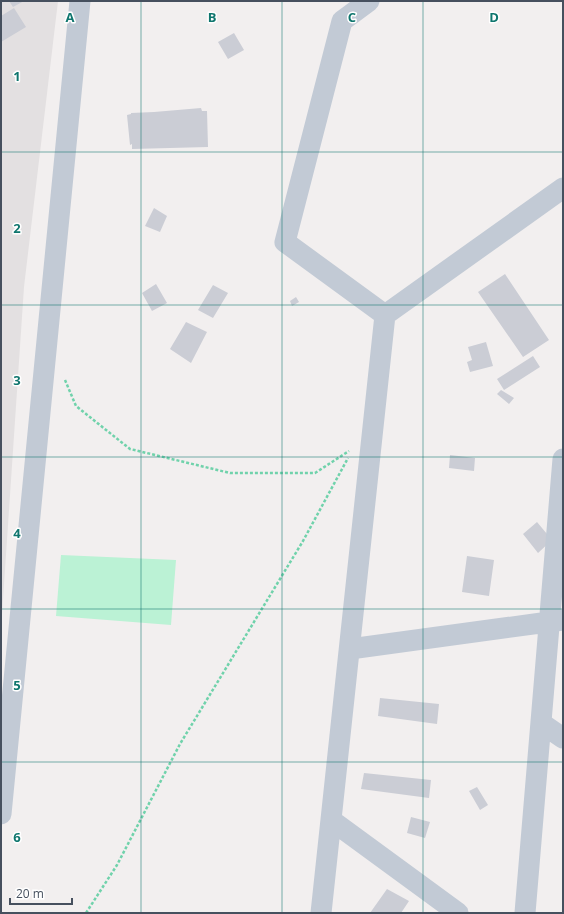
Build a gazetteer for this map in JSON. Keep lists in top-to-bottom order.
{
  "scale_bar": "20 m",
  "grid": {
    "columns": [
      "A",
      "B",
      "C",
      "D"
    ],
    "rows": [
      "1",
      "2",
      "3",
      "4",
      "5",
      "6"
    ]
  }
}
